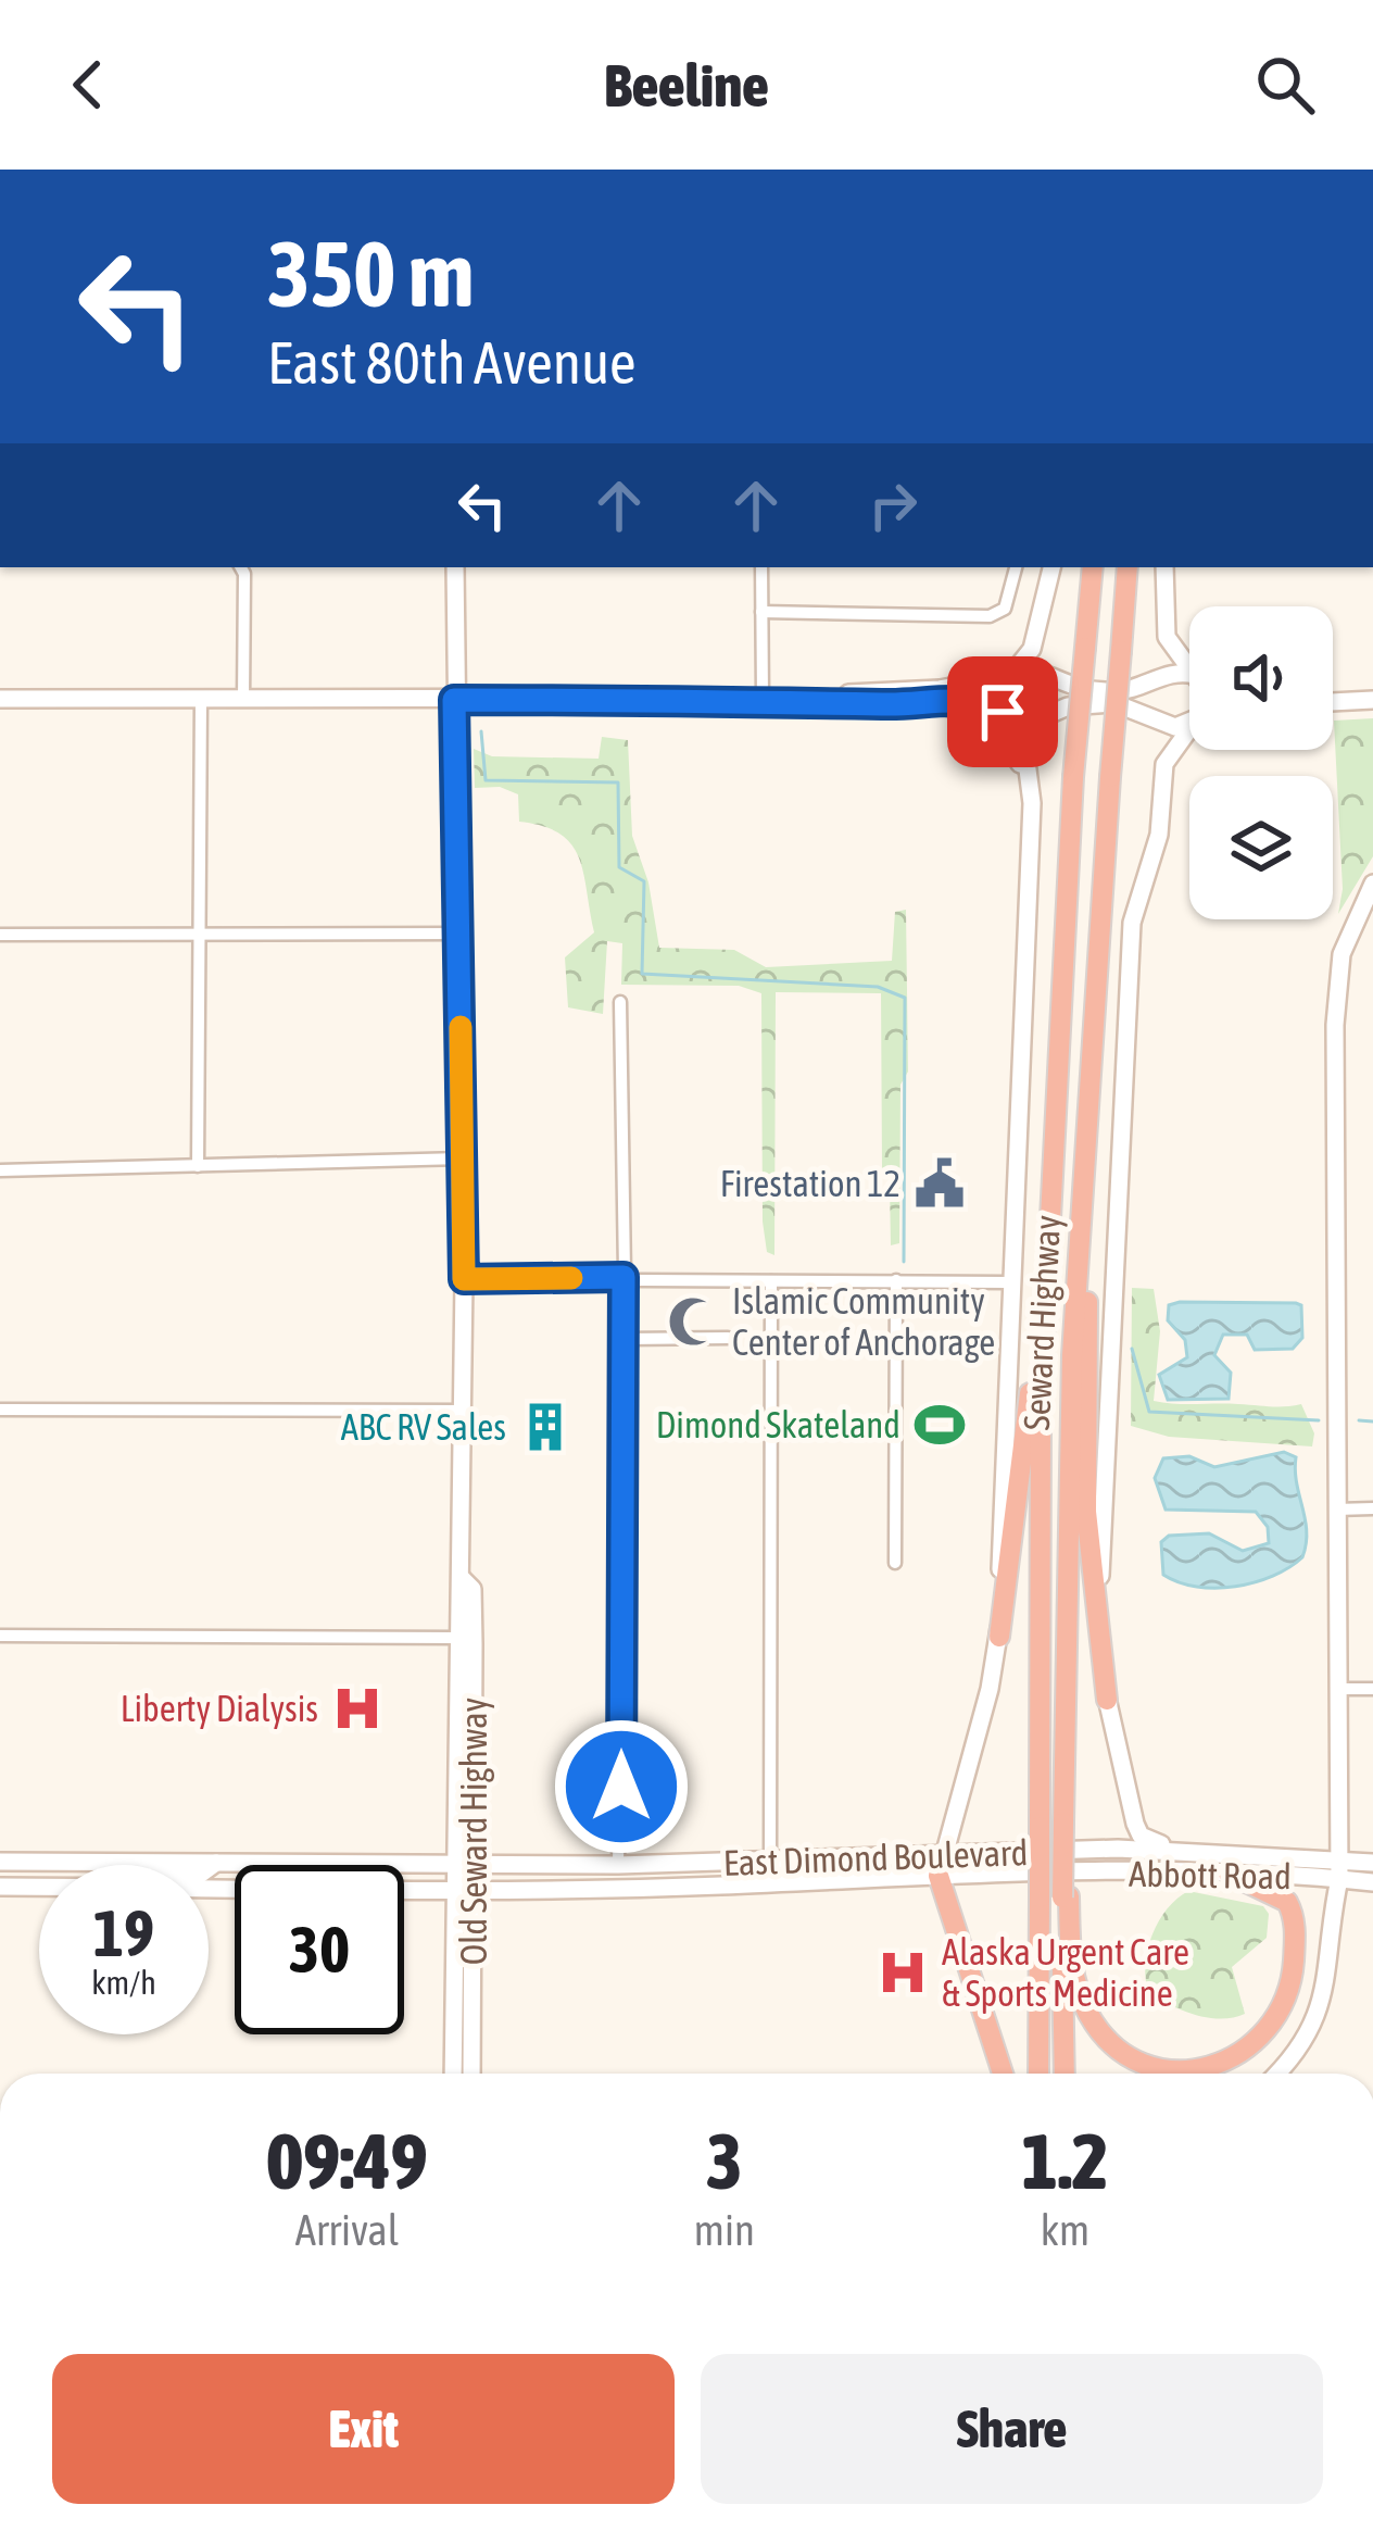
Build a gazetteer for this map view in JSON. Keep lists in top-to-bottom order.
{
  "streets": {
    "highway": ["Seward Highway"],
    "main road": ["Old Seward Highway", "East Dimond Boulevard", "Abbott Road"]
  },
  "crossings": [
    ["Old Seward Highway", "East Dimond Boulevard"],
    ["East Dimond Boulevard", "Abbott Road"]
  ],
  "places": {
    "public building": ["Firestation 12"],
    "mosque": ["Islamic Community Center of Anchorage"],
    "sports": ["Dimond Skateland"],
    "building": ["ABC RV Sales"],
    "hospital": ["Liberty Dialysis", "Alaska Urgent Care & Sports Medicine"]
  },
  "page": {
    "header": "Beeline",
    "turn": ["350 m", "East 80th Avenue"],
    "speed": "19 km/h",
    "limit": "30",
    "eta": [
      "09:49",
      "Arrival",
      "3",
      "min",
      "1.2",
      "km"
    ],
    "buttons": ["Exit", "Share"]
  }
}
